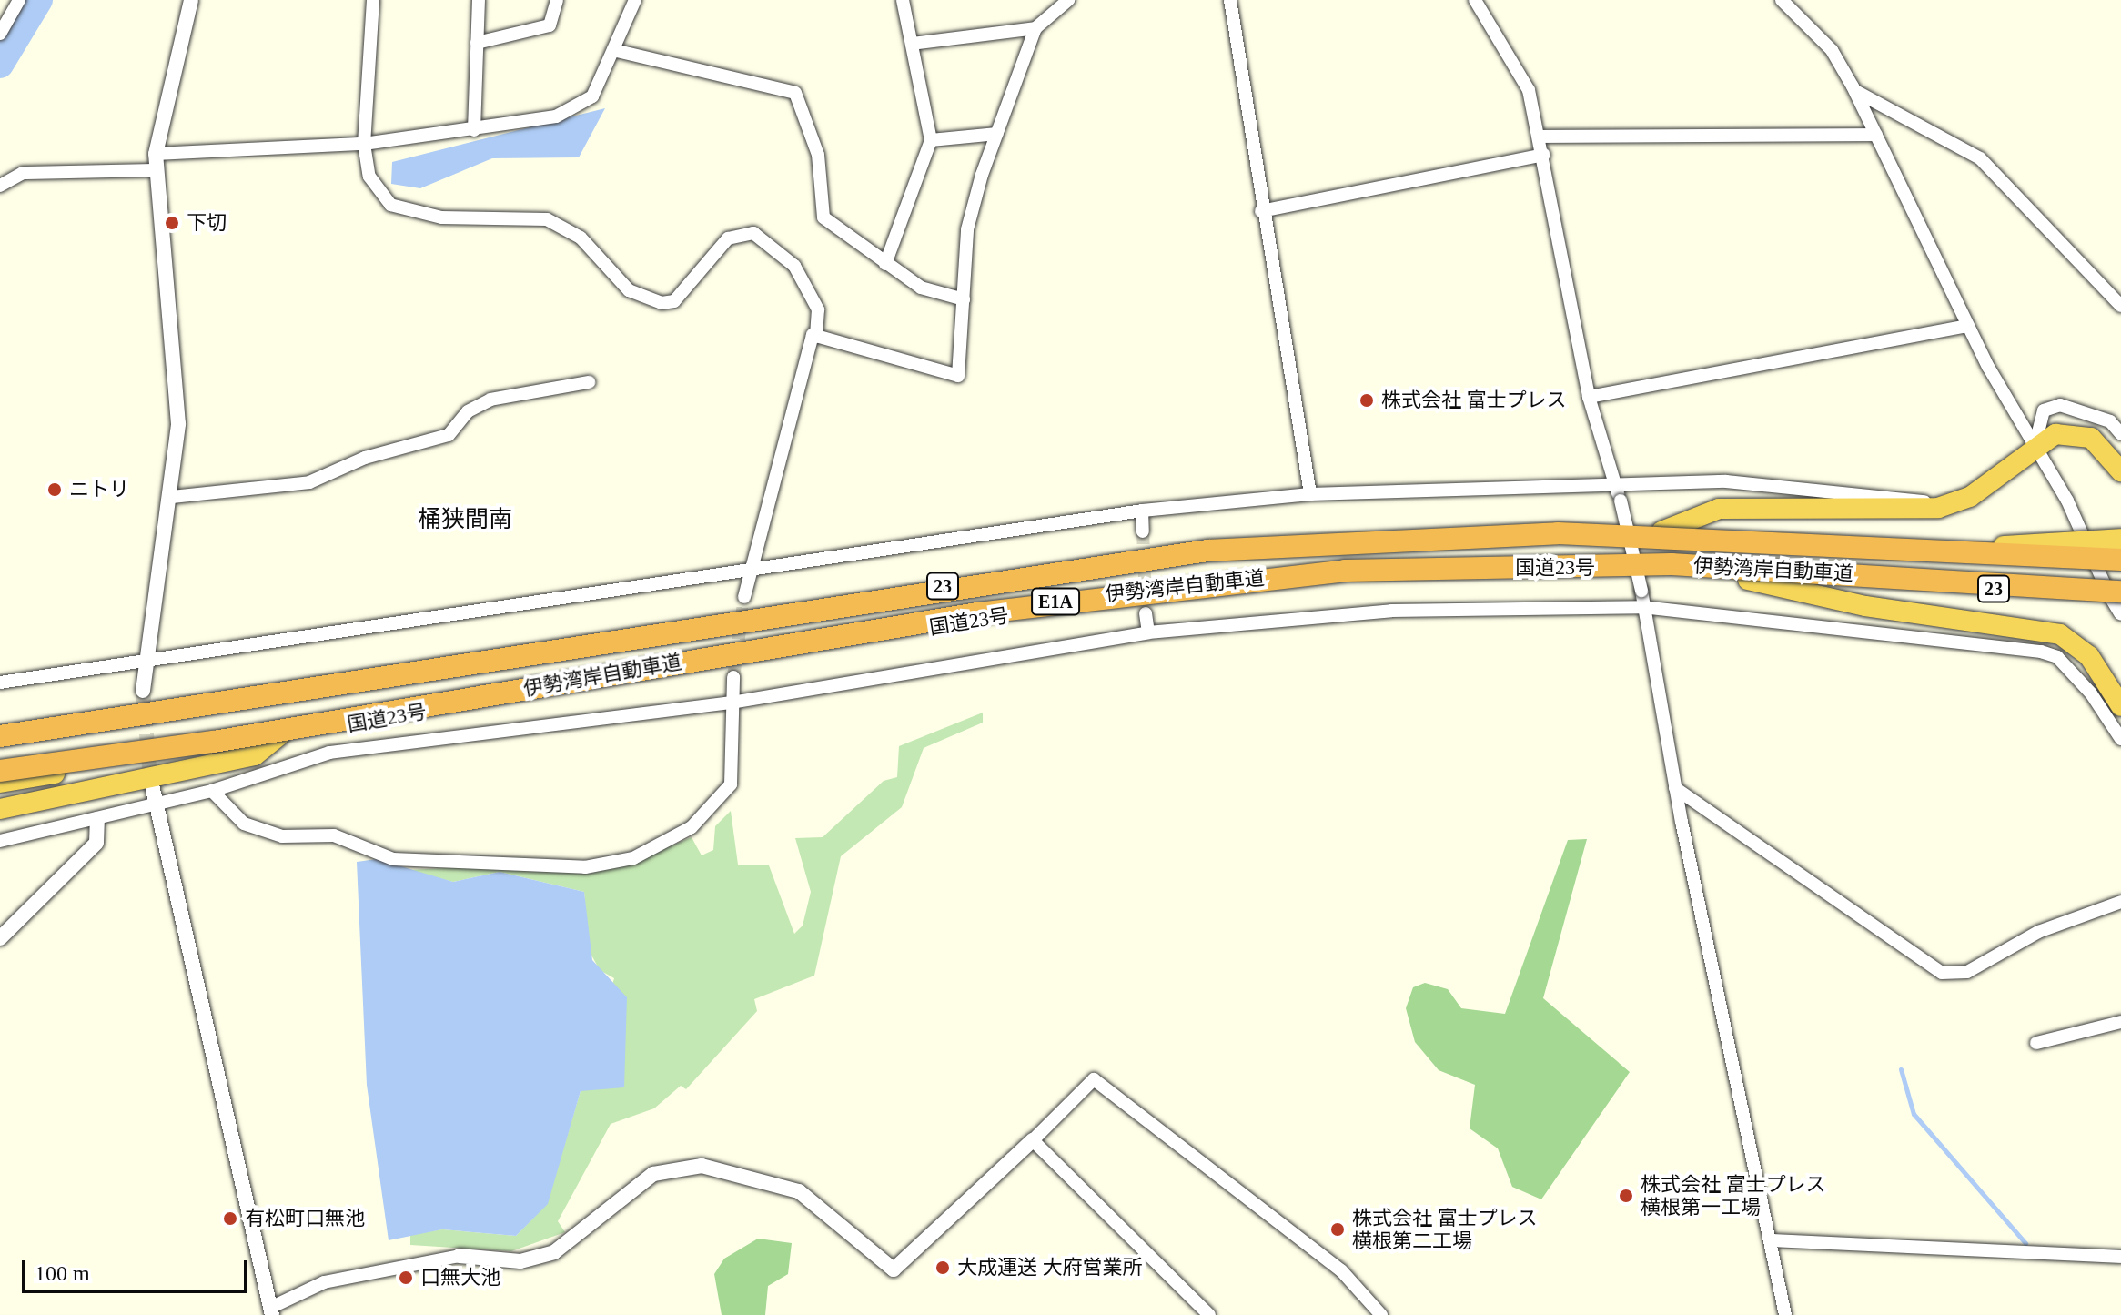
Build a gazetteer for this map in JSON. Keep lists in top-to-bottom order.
{
  "streets": {
    "highway": [
      "国道23号",
      "伊勢湾岸自動車道",
      "23",
      "E1A"
    ]
  },
  "crossings": [
    ["国道23号", "伊勢湾岸自動車道"]
  ],
  "districts": ["桶狭間南"],
  "places": [
    "下切",
    "株式会社 富士プレス",
    "ニトリ",
    "株式会社 富士プレス 横根第一工場",
    "有松町口無池",
    "株式会社 富士プレス 横根第二工場",
    "大成運送 大府営業所",
    "口無大池"
  ],
  "scale_bar": "100 m"
}
